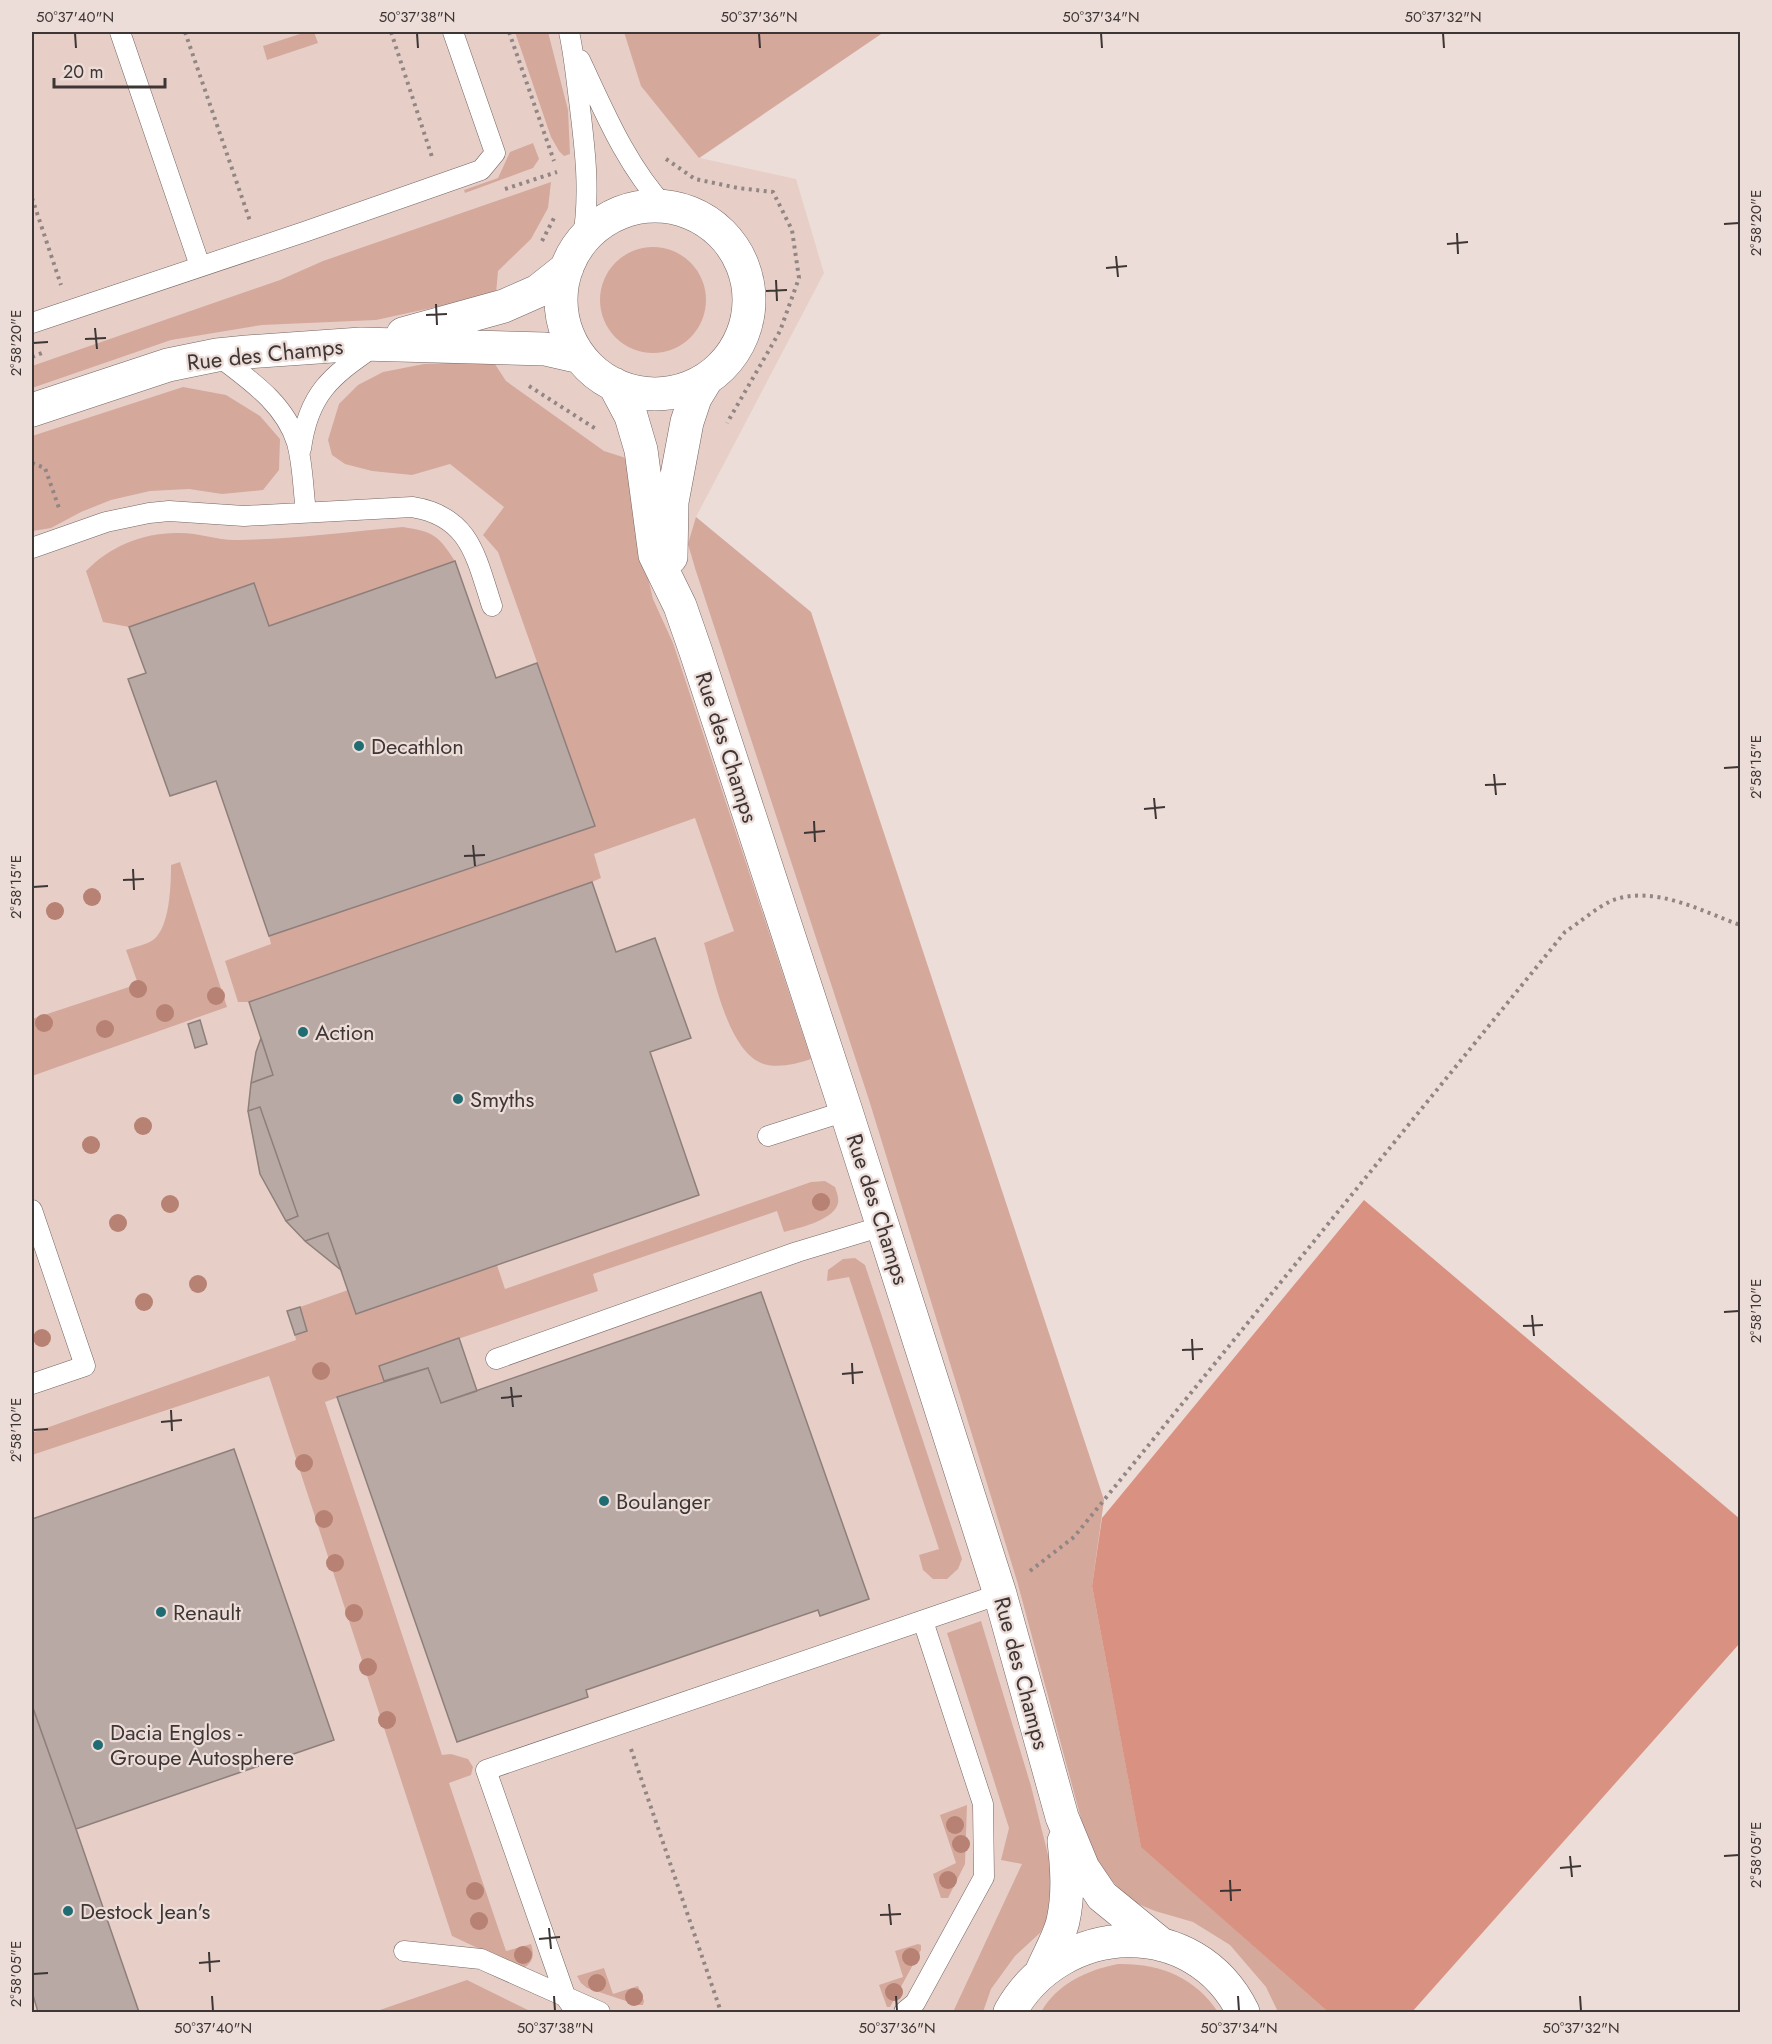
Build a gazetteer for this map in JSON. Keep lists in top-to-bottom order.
{
  "streets": {
    "street": ["Rue des Champs"]
  },
  "places": [
    "Decathlon",
    "Action",
    "Smyths",
    "Boulanger",
    "Renault",
    "Dacia Englos - Groupe Autosphere",
    "Destock Jean's"
  ],
  "scale_bar": "20 m",
  "coordinates": [
    "50°37'40\"N",
    "50°37'38\"N",
    "50°37'36\"N",
    "50°37'34\"N",
    "50°37'32\"N",
    "2°58'20\"E",
    "2°58'15\"E",
    "2°58'10\"E",
    "2°58'05\"E"
  ]
}
